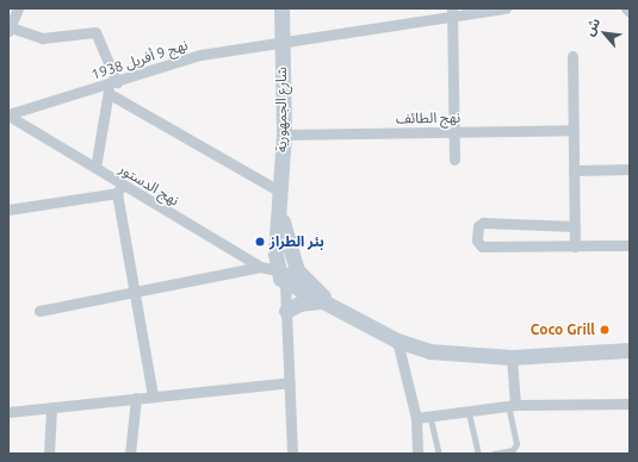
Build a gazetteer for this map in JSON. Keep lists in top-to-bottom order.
{
  "streets": {
    "main road": ["شارع الجمهورية"],
    "street": ["نهج 9 أفريل 1938", "نهج الطائف", "نهج الدستور"]
  },
  "crossings": [
    ["نهج 9 أفريل 1938", "شارع الجمهورية"],
    ["نهج 9 أفريل 1938", "نهج الدستور"],
    ["شارع الجمهورية", "نهج الطائف"]
  ],
  "places": ["بئر الطراز", "Coco Grill"],
  "north": "top left"
}
